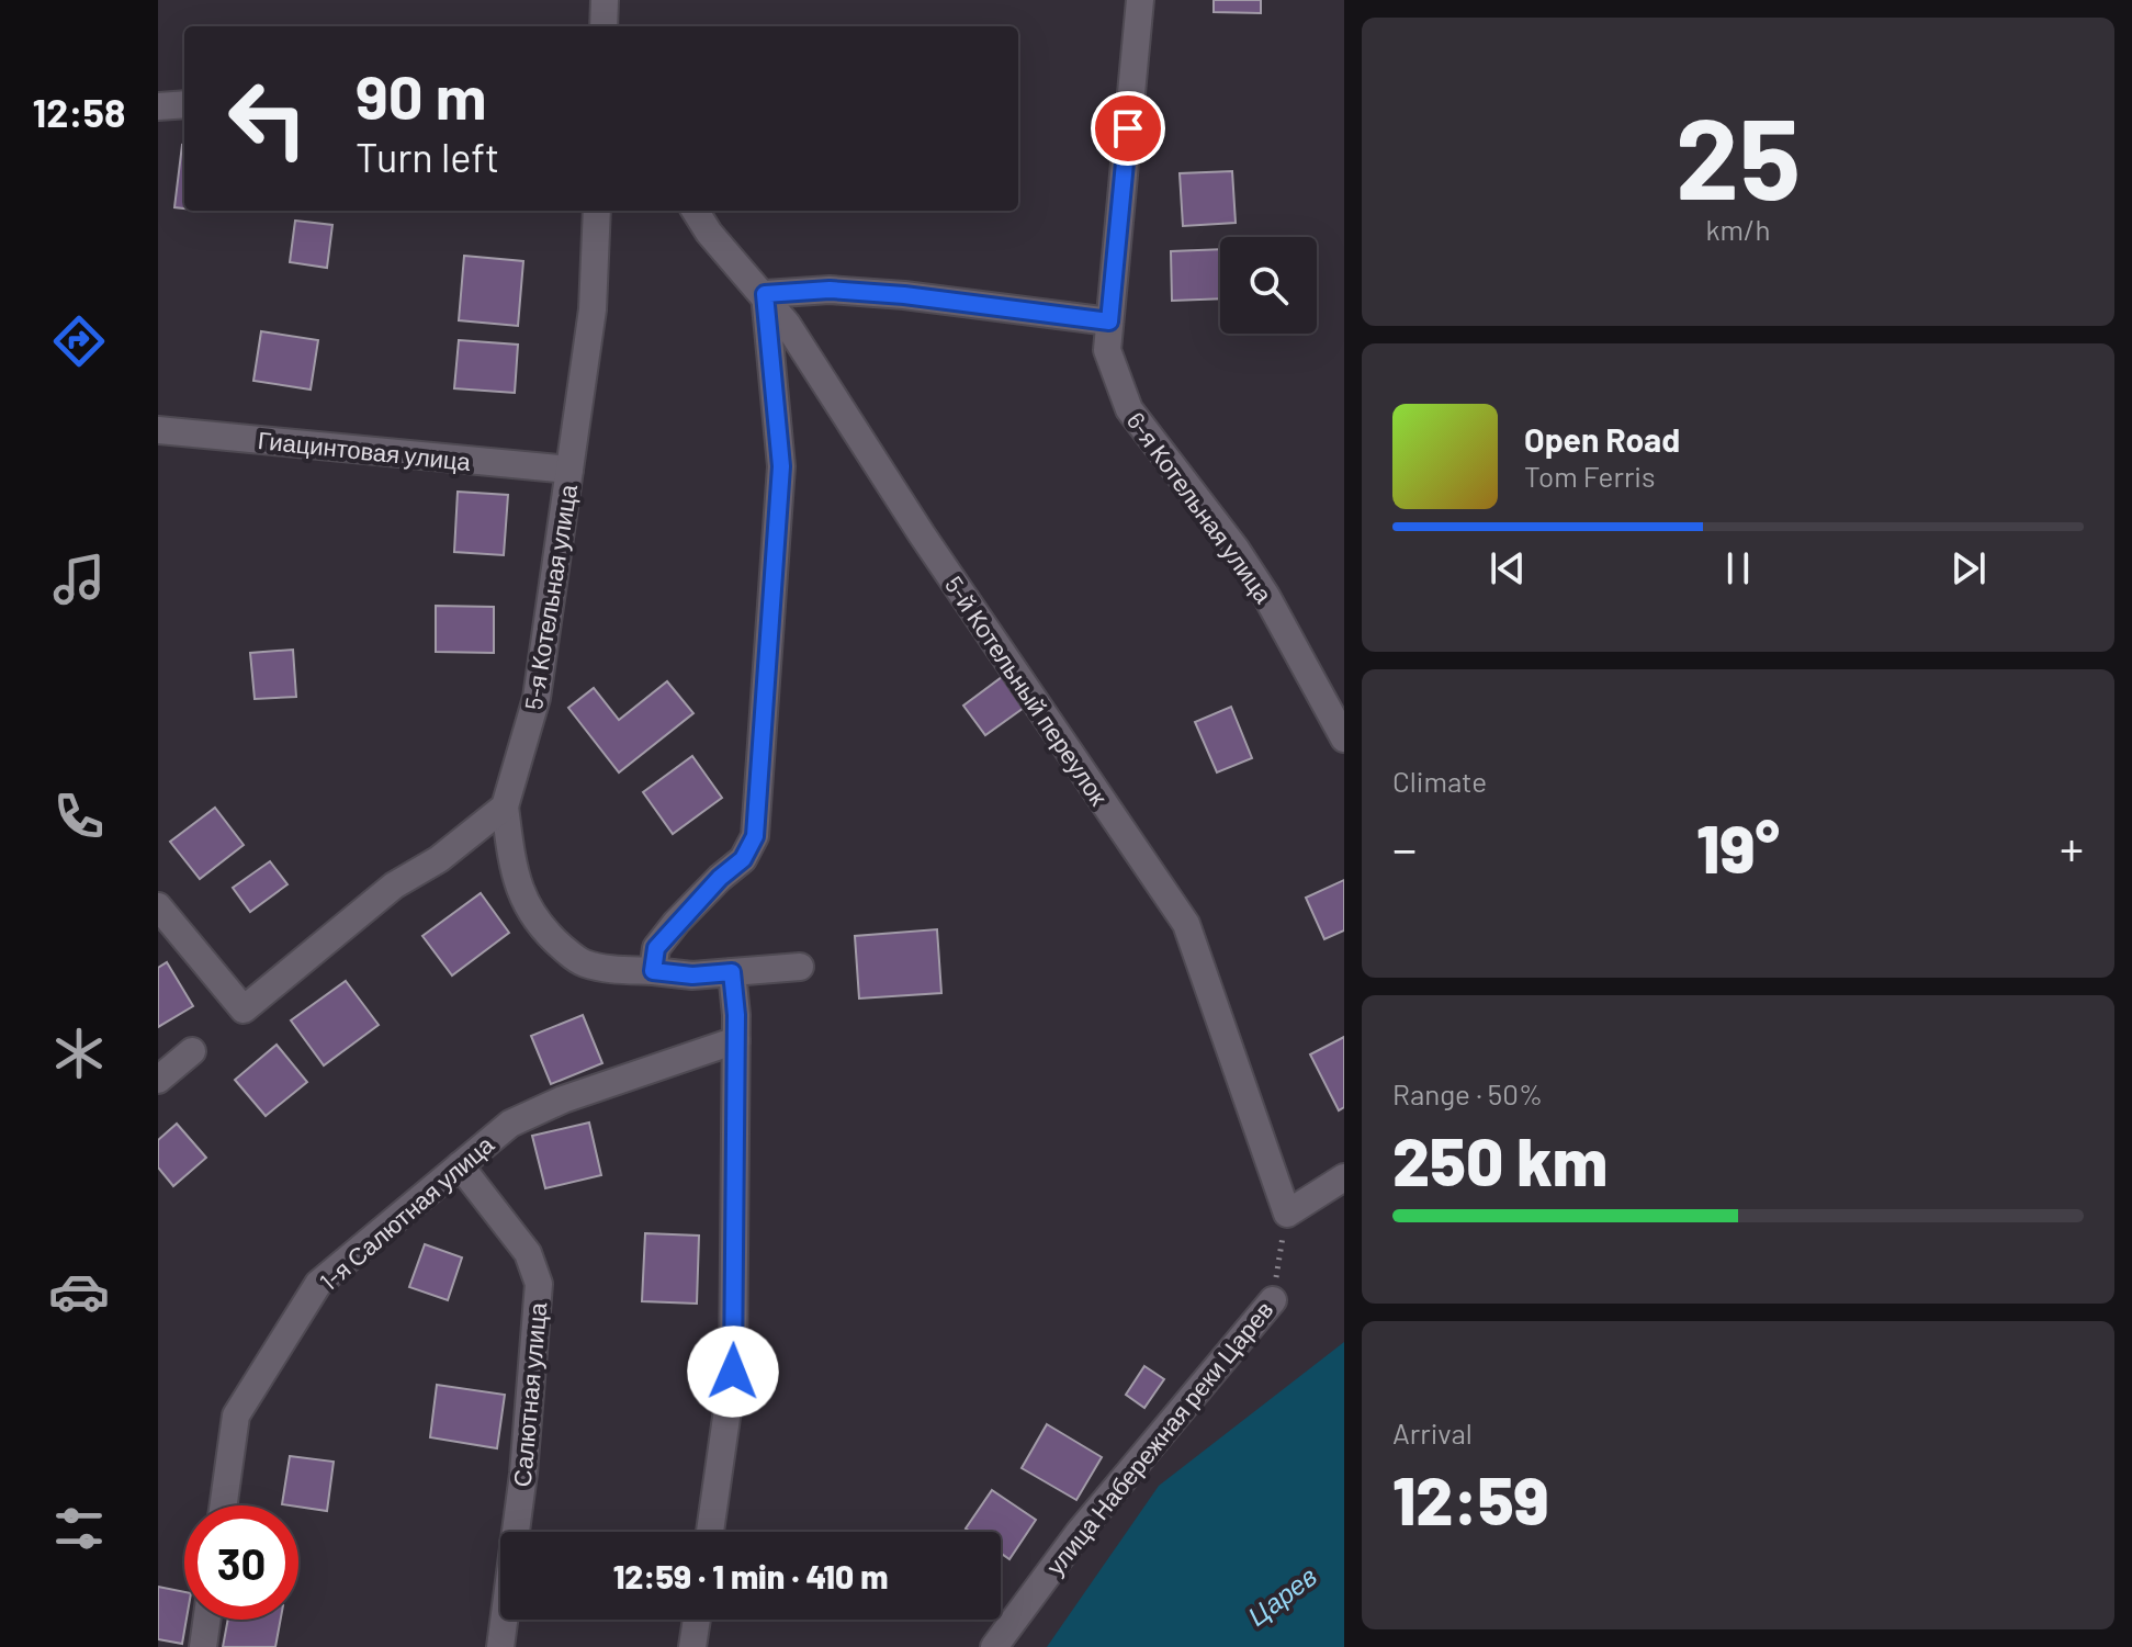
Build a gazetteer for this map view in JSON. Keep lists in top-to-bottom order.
{
  "streets": {
    "street": [
      "Гиацинтовая улица",
      "6-я Котельная улица",
      "5-я Котельная улица",
      "5-й Котельный переулок",
      "1-я Салютная улица",
      "Салютная улица",
      "улица Набережная реки Царев"
    ]
  },
  "crossings": [
    ["Гиацинтовая улица", "5-я Котельная улица"],
    ["5-й Котельный переулок", "улица Набережная реки Царев"],
    ["1-я Салютная улица", "Салютная улица"]
  ],
  "water": ["Царев"],
  "page": {
    "tabs": "12:58",
    "tile": [
      ["25", "km/h"],
      "Climate",
      ["Range · 50%", "250 km"],
      ["Arrival", "12:59"]
    ],
    "turn": ["90 m", "Turn left"],
    "song": ["Open Road", "Tom Ferris"],
    "heat": ["−", "19°", "+"],
    "limit": "30",
    "trip": "12:59 · 1 min · 410 m"
  }
}
